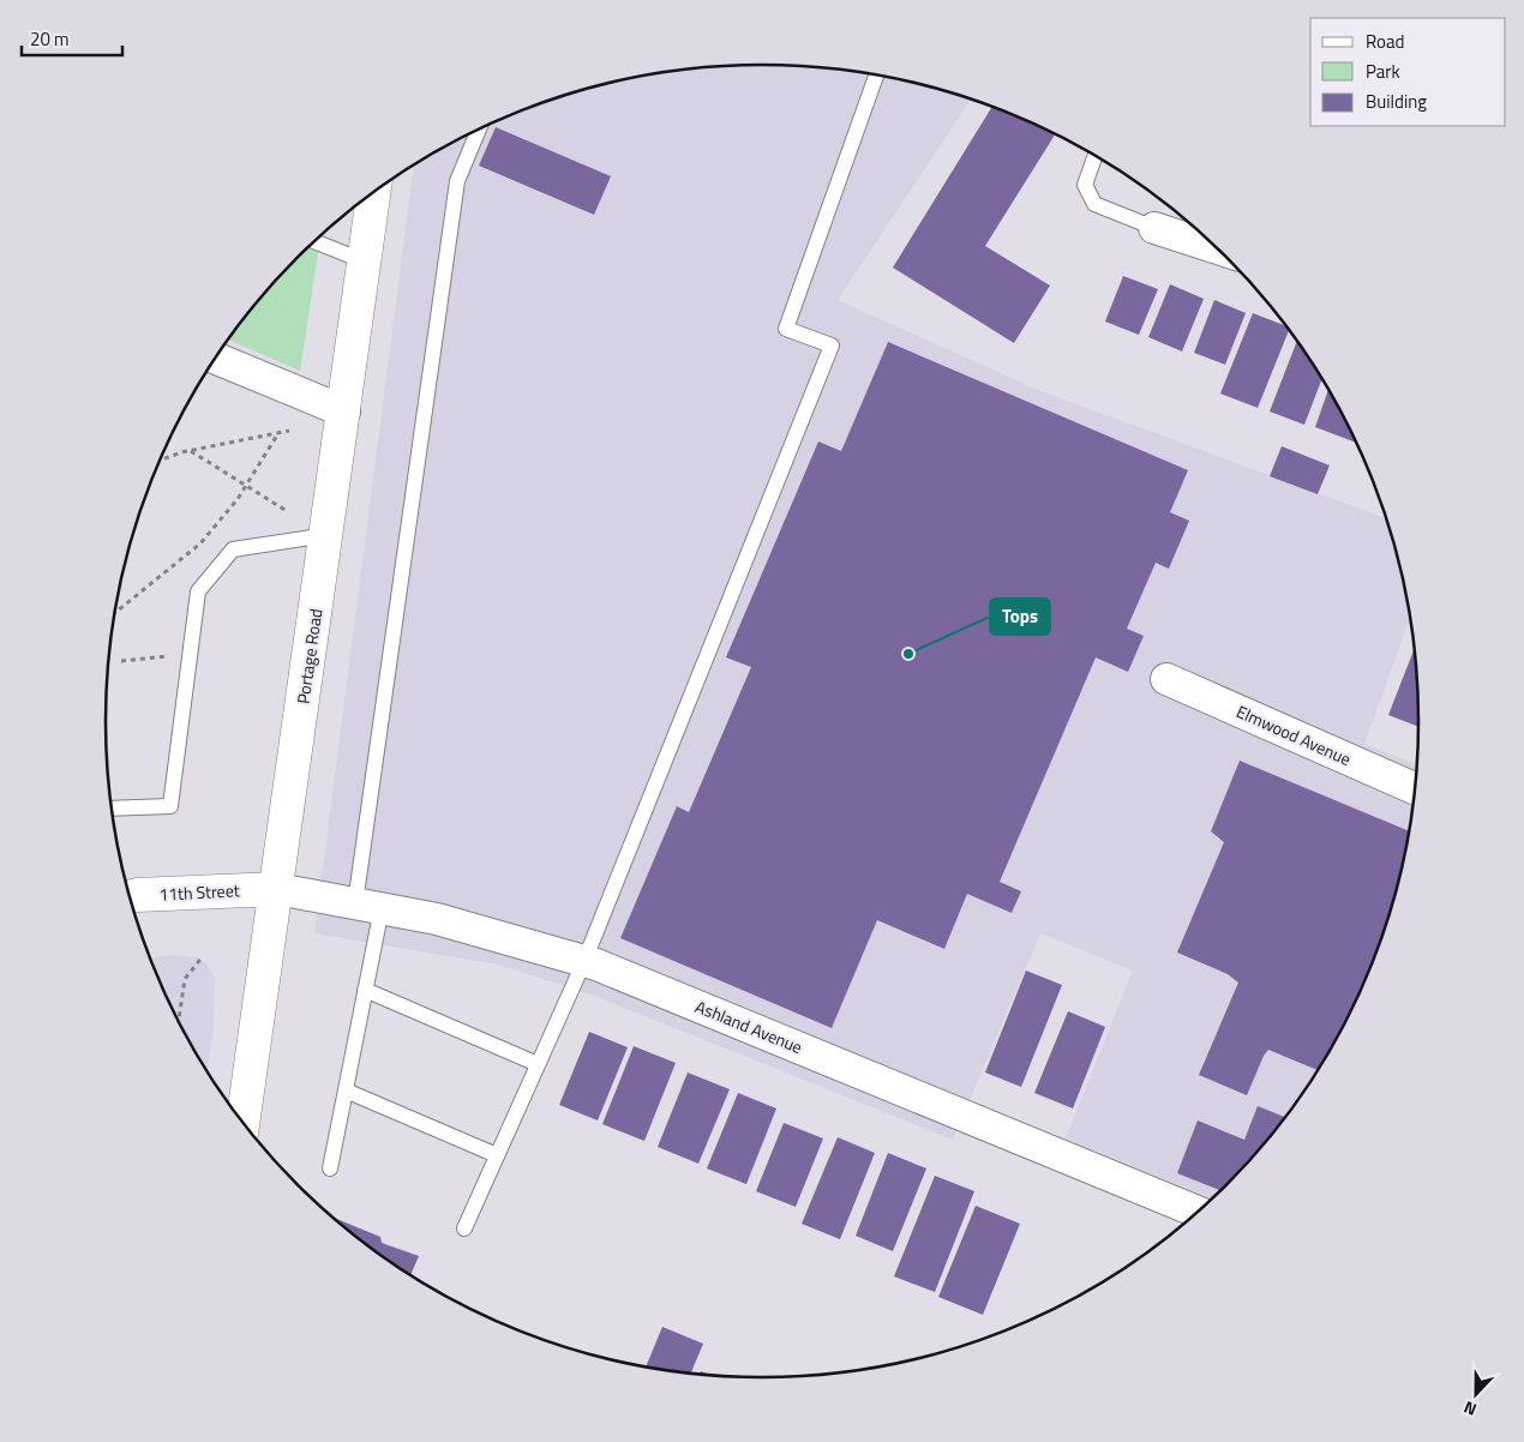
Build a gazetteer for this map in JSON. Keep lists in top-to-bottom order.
{
  "streets": {
    "street": [
      "Portage Road",
      "Elmwood Avenue",
      "11th Street",
      "Ashland Avenue"
    ]
  },
  "crossings": [
    ["Portage Road", "11th Street"],
    ["Portage Road", "Ashland Avenue"],
    ["11th Street", "Ashland Avenue"]
  ],
  "places": ["Tops"],
  "legend": ["Road", "Park", "Building"],
  "scale_bar": "20 m",
  "north": "bottom"
}
